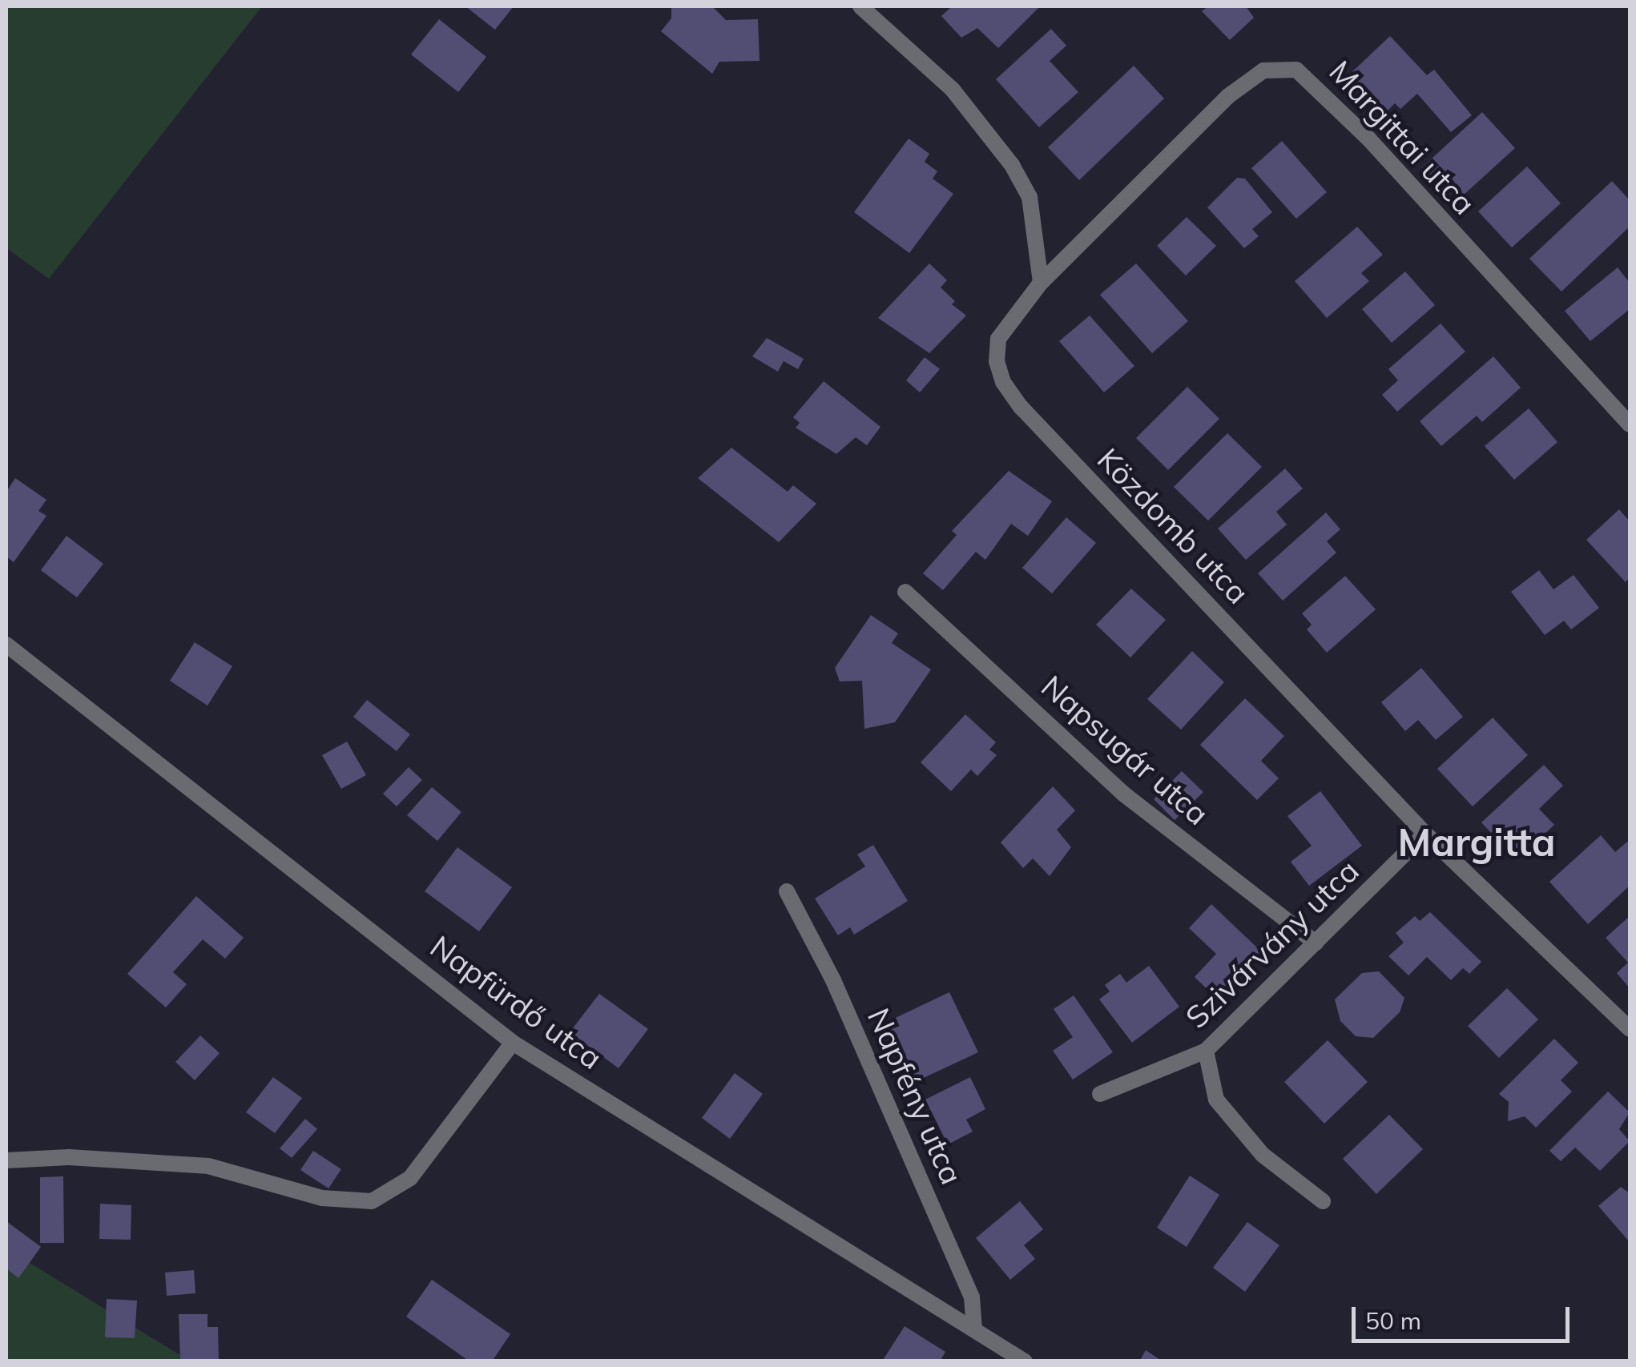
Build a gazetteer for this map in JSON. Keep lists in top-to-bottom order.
{
  "streets": {
    "street": [
      "Margittai utca",
      "Közdomb utca",
      "Napsugár utca",
      "Szivárvány utca",
      "Napfürdő utca",
      "Napfény utca"
    ]
  },
  "crossings": [
    ["Margittai utca", "Közdomb utca"],
    ["Közdomb utca", "Szivárvány utca"],
    ["Napsugár utca", "Szivárvány utca"],
    ["Napfürdő utca", "Napfény utca"]
  ],
  "districts": ["Margitta"],
  "scale_bar": "50 m"
}
